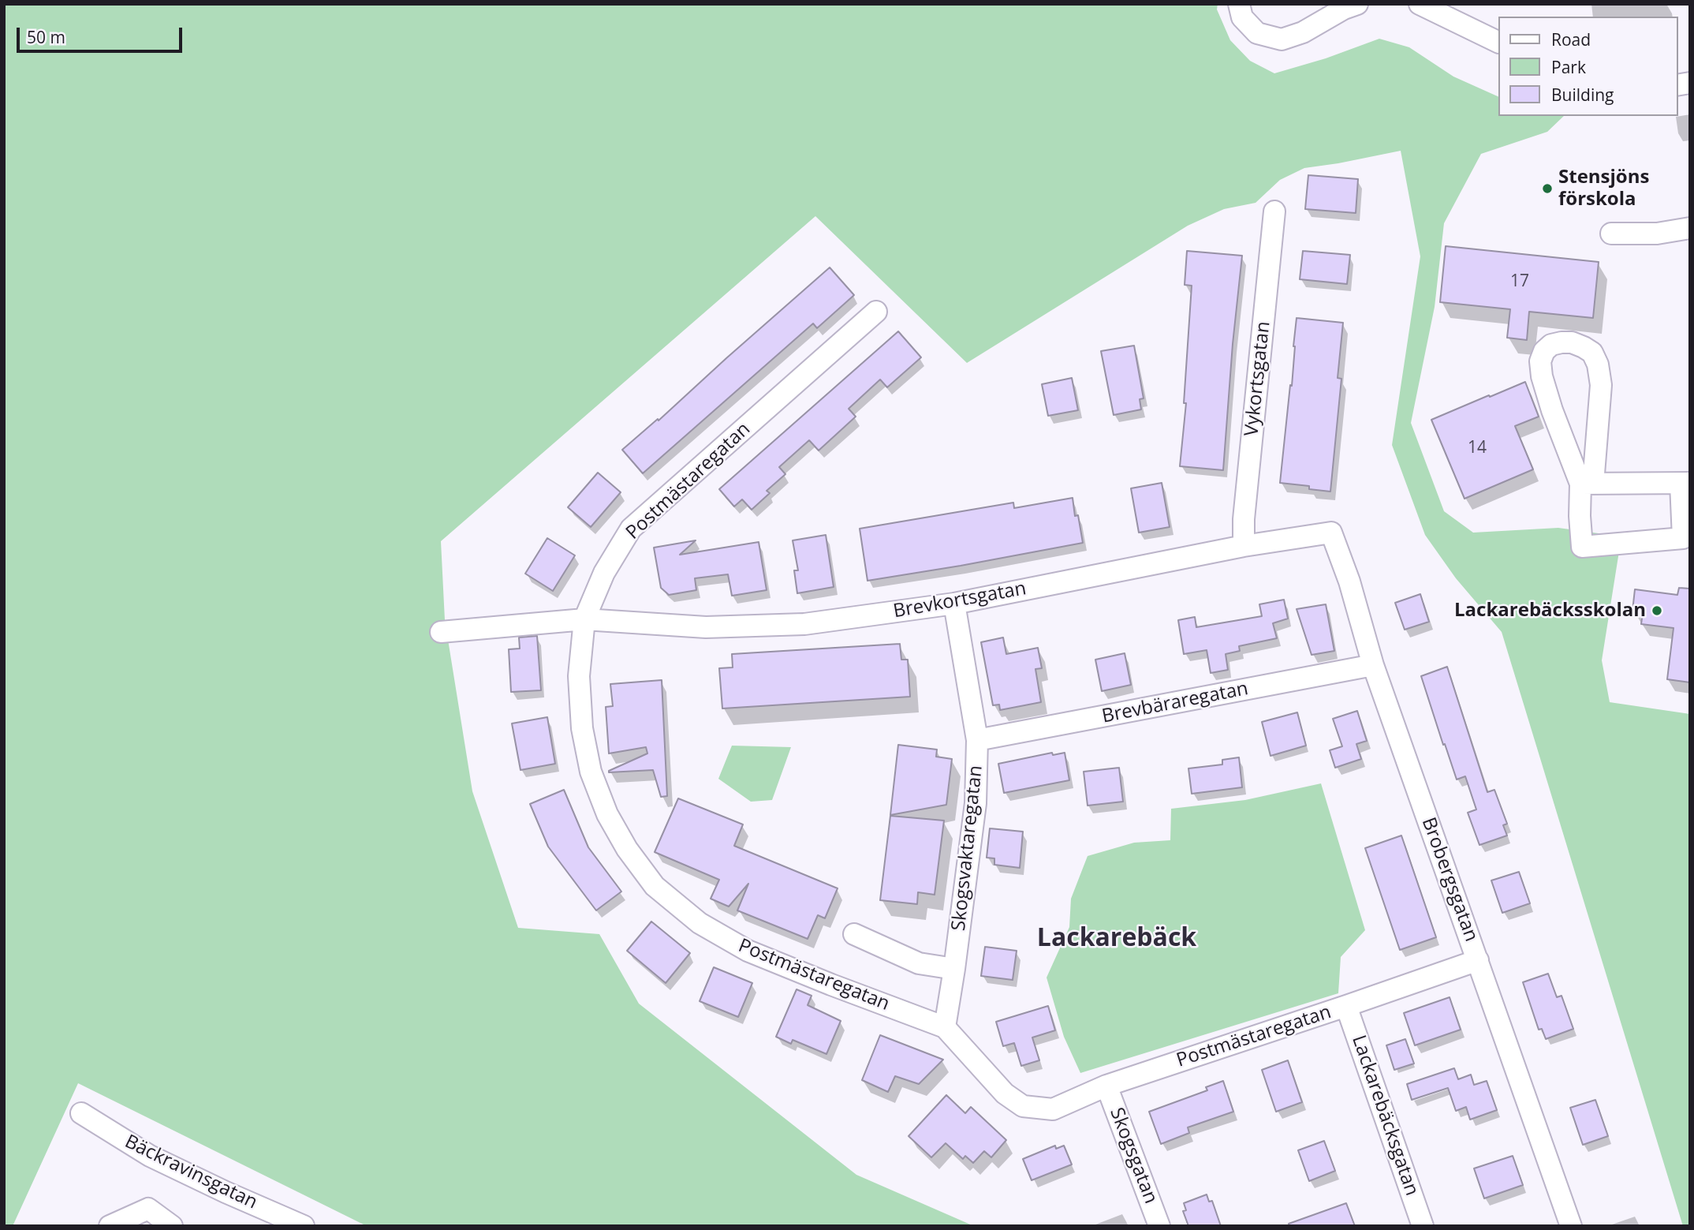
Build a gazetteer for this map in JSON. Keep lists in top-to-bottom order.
{
  "streets": {
    "street": [
      "Vykortsgatan",
      "Postmästaregatan",
      "Brevkortsgatan",
      "Brevbäraregatan",
      "Skogsvaktaregatan",
      "Brobergsgatan",
      "Lackarebäcksgatan",
      "Skogsgatan",
      "Bäckravinsgatan"
    ]
  },
  "crossings": [
    ["Vykortsgatan", "Brevkortsgatan"],
    ["Postmästaregatan", "Brevkortsgatan"],
    ["Postmästaregatan", "Skogsvaktaregatan"],
    ["Postmästaregatan", "Brobergsgatan"],
    ["Postmästaregatan", "Lackarebäcksgatan"],
    ["Postmästaregatan", "Skogsgatan"],
    ["Brevkortsgatan", "Skogsvaktaregatan"],
    ["Brevkortsgatan", "Brobergsgatan"],
    ["Brevbäraregatan", "Skogsvaktaregatan"],
    ["Brevbäraregatan", "Brobergsgatan"]
  ],
  "districts": ["Lackarebäck"],
  "places": ["Stensjöns förskola", "Lackarebäcksskolan"],
  "house_numbers": ["17", "14"],
  "legend": ["Road", "Park", "Building"],
  "scale_bar": "50 m"
}
